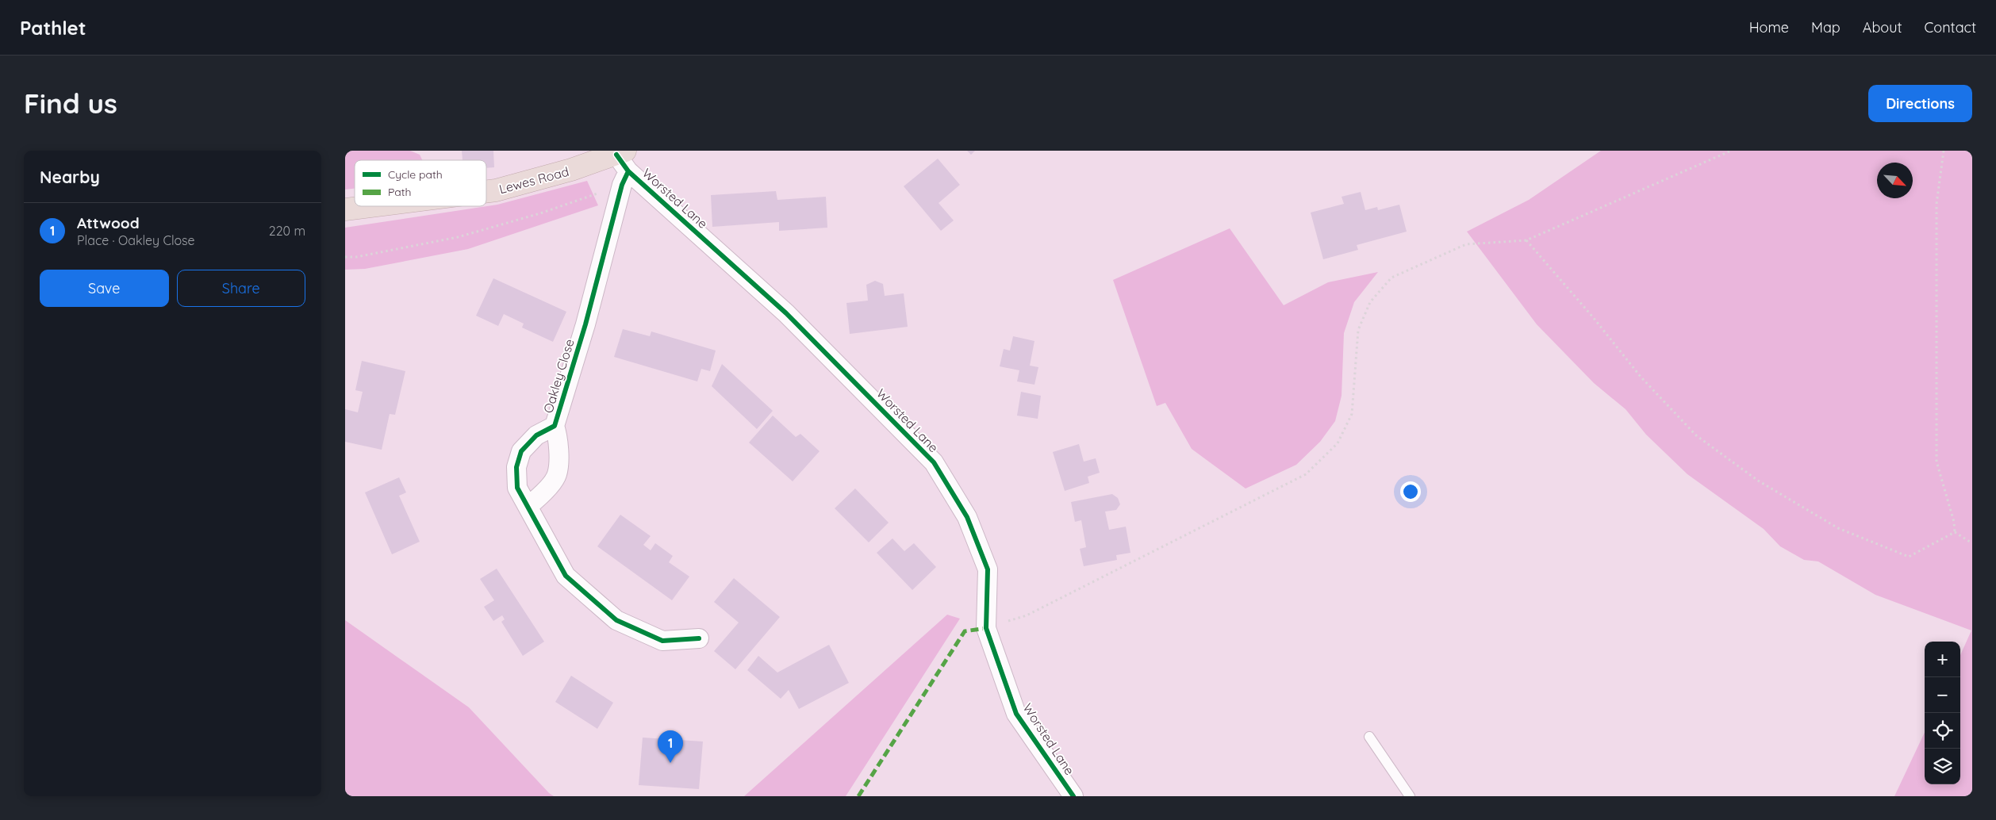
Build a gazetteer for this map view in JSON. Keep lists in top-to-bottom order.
{
  "streets": {
    "highway": ["Lewes Road"],
    "street": ["Worsted Lane", "Oakley Close"]
  },
  "crossings": [
    ["Lewes Road", "Worsted Lane"],
    ["Lewes Road", "Oakley Close"],
    ["Worsted Lane", "Oakley Close"]
  ],
  "legend": ["Cycle path", "Path"],
  "north": "bottom right",
  "page": {
    "header": "Pathlet",
    "nav": [
      "Home",
      "Map",
      "About",
      "Contact"
    ],
    "buttons": [
      "Directions",
      ["Save", "Share"]
    ],
    "title": "Find us",
    "heading": "Nearby",
    "list": [
      {
        "mark": "1",
        "name": "Attwood",
        "note": "Place · Oakley Close",
        "value": "220 m"
      }
    ],
    "map_buttons": ["+", "−"],
    "pins": "1"
  }
}
